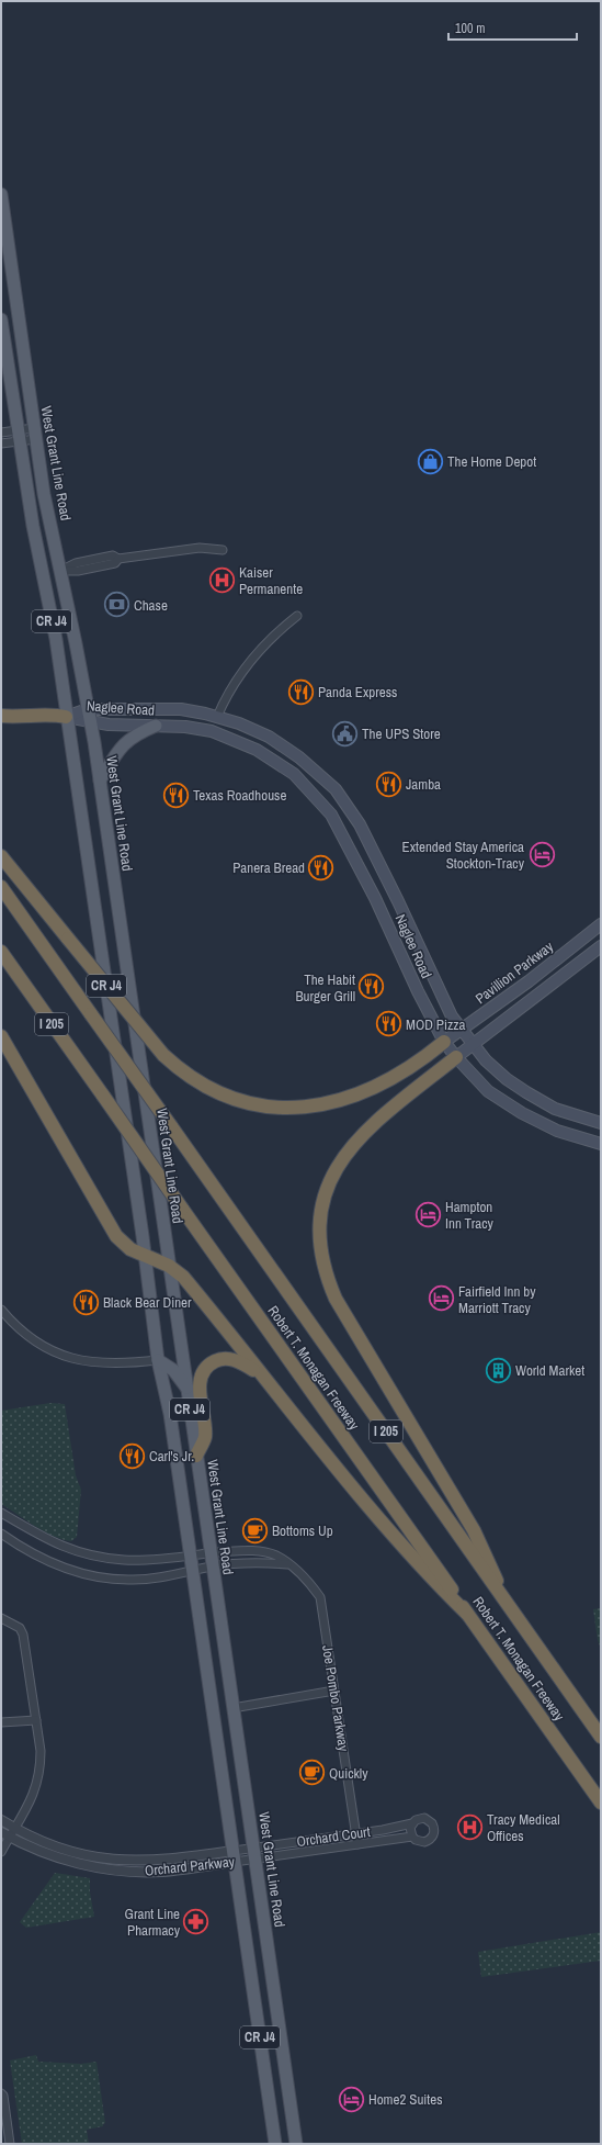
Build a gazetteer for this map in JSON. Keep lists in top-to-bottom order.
{
  "streets": {
    "highway": ["I 205", "Robert T. Monagan Freeway"],
    "main road": [
      "West Grant Line Road",
      "CR J4",
      "Naglee Road",
      "Pavillion Parkway"
    ],
    "street": ["Joe Pombo Parkway", "Orchard Court", "Orchard Parkway"]
  },
  "crossings": [
    ["West Grant Line Road", "Naglee Road"],
    ["West Grant Line Road", "Joe Pombo Parkway"],
    ["West Grant Line Road", "Orchard Court"],
    ["West Grant Line Road", "Orchard Parkway"],
    ["CR J4", "Naglee Road"],
    ["CR J4", "Joe Pombo Parkway"],
    ["CR J4", "Orchard Parkway"],
    ["Naglee Road", "Pavillion Parkway"],
    ["Joe Pombo Parkway", "Orchard Court"],
    ["Joe Pombo Parkway", "Orchard Parkway"],
    ["Orchard Court", "Orchard Parkway"]
  ],
  "places": {
    "shop": ["The Home Depot"],
    "hospital": ["Kaiser Permanente", "Tracy Medical Offices"],
    "bank": ["Chase"],
    "restaurant": [
      "Panda Express",
      "Jamba",
      "Texas Roadhouse",
      "Panera Bread",
      "The Habit Burger Grill",
      "MOD Pizza",
      "Black Bear Diner",
      "Carl's Jr."
    ],
    "public building": ["The UPS Store"],
    "hotel": [
      "Extended Stay America Stockton-Tracy",
      "Hampton Inn Tracy",
      "Fairfield Inn by Marriott Tracy",
      "Home2 Suites"
    ],
    "building": ["World Market"],
    "cafe": ["Bottoms Up", "Quickly"],
    "pharmacy": ["Grant Line Pharmacy"]
  },
  "scale_bar": "100 m"
}
